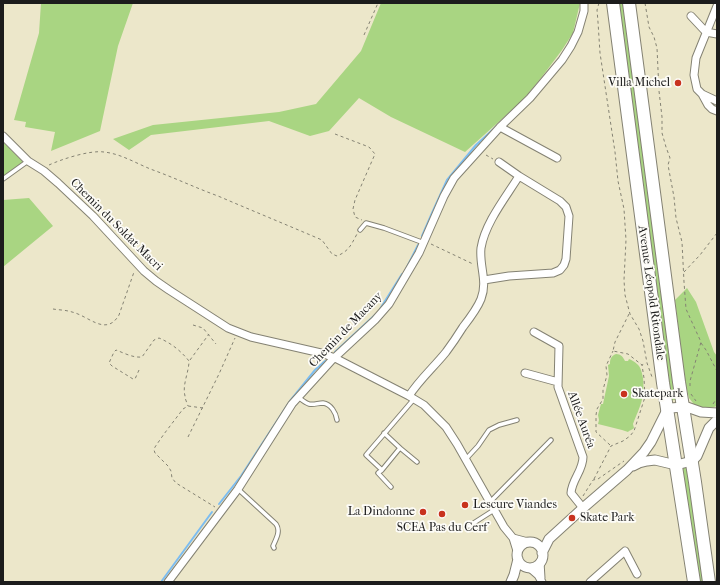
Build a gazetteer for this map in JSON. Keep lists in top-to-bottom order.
{
  "streets": {
    "highway": ["Avenue Léopold Ritondale"],
    "street": ["Chemin du Soldat Macri", "Chemin de Macany", "Allée Auréa"]
  },
  "crossings": [
    ["Chemin du Soldat Macri", "Chemin de Macany"]
  ],
  "places": [
    "Villa Michel",
    "Skatepark",
    "Lescure Viandes",
    "La Dindonne",
    "SCEA Pas du Cerf",
    "Skate Park"
  ]
}
